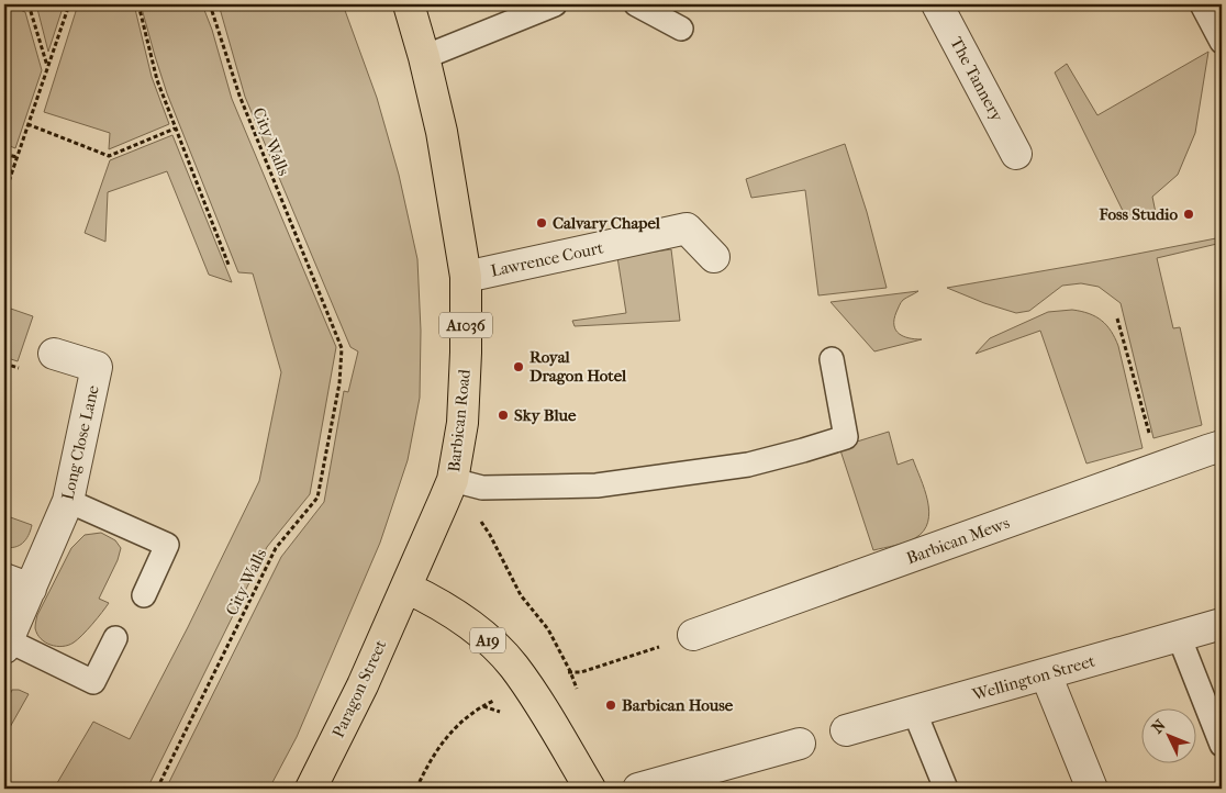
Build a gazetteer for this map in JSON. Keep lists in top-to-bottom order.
{
  "streets": {
    "main road": [
      "A1036",
      "Barbican Road",
      "A19",
      "Paragon Street"
    ],
    "street": [
      "The Tannery",
      "Lawrence Court",
      "Long Close Lane",
      "Barbican Mews",
      "Wellington Street"
    ],
    "path": ["City Walls"]
  },
  "crossings": [
    ["Lawrence Court", "Barbican Road"],
    ["Barbican Road", "A19"],
    ["Barbican Road", "Paragon Street"],
    ["A19", "Paragon Street"]
  ],
  "places": [
    "Foss Studio",
    "Calvary Chapel",
    "Royal Dragon Hotel",
    "Sky Blue",
    "Barbican House"
  ],
  "north": "top left"
}
